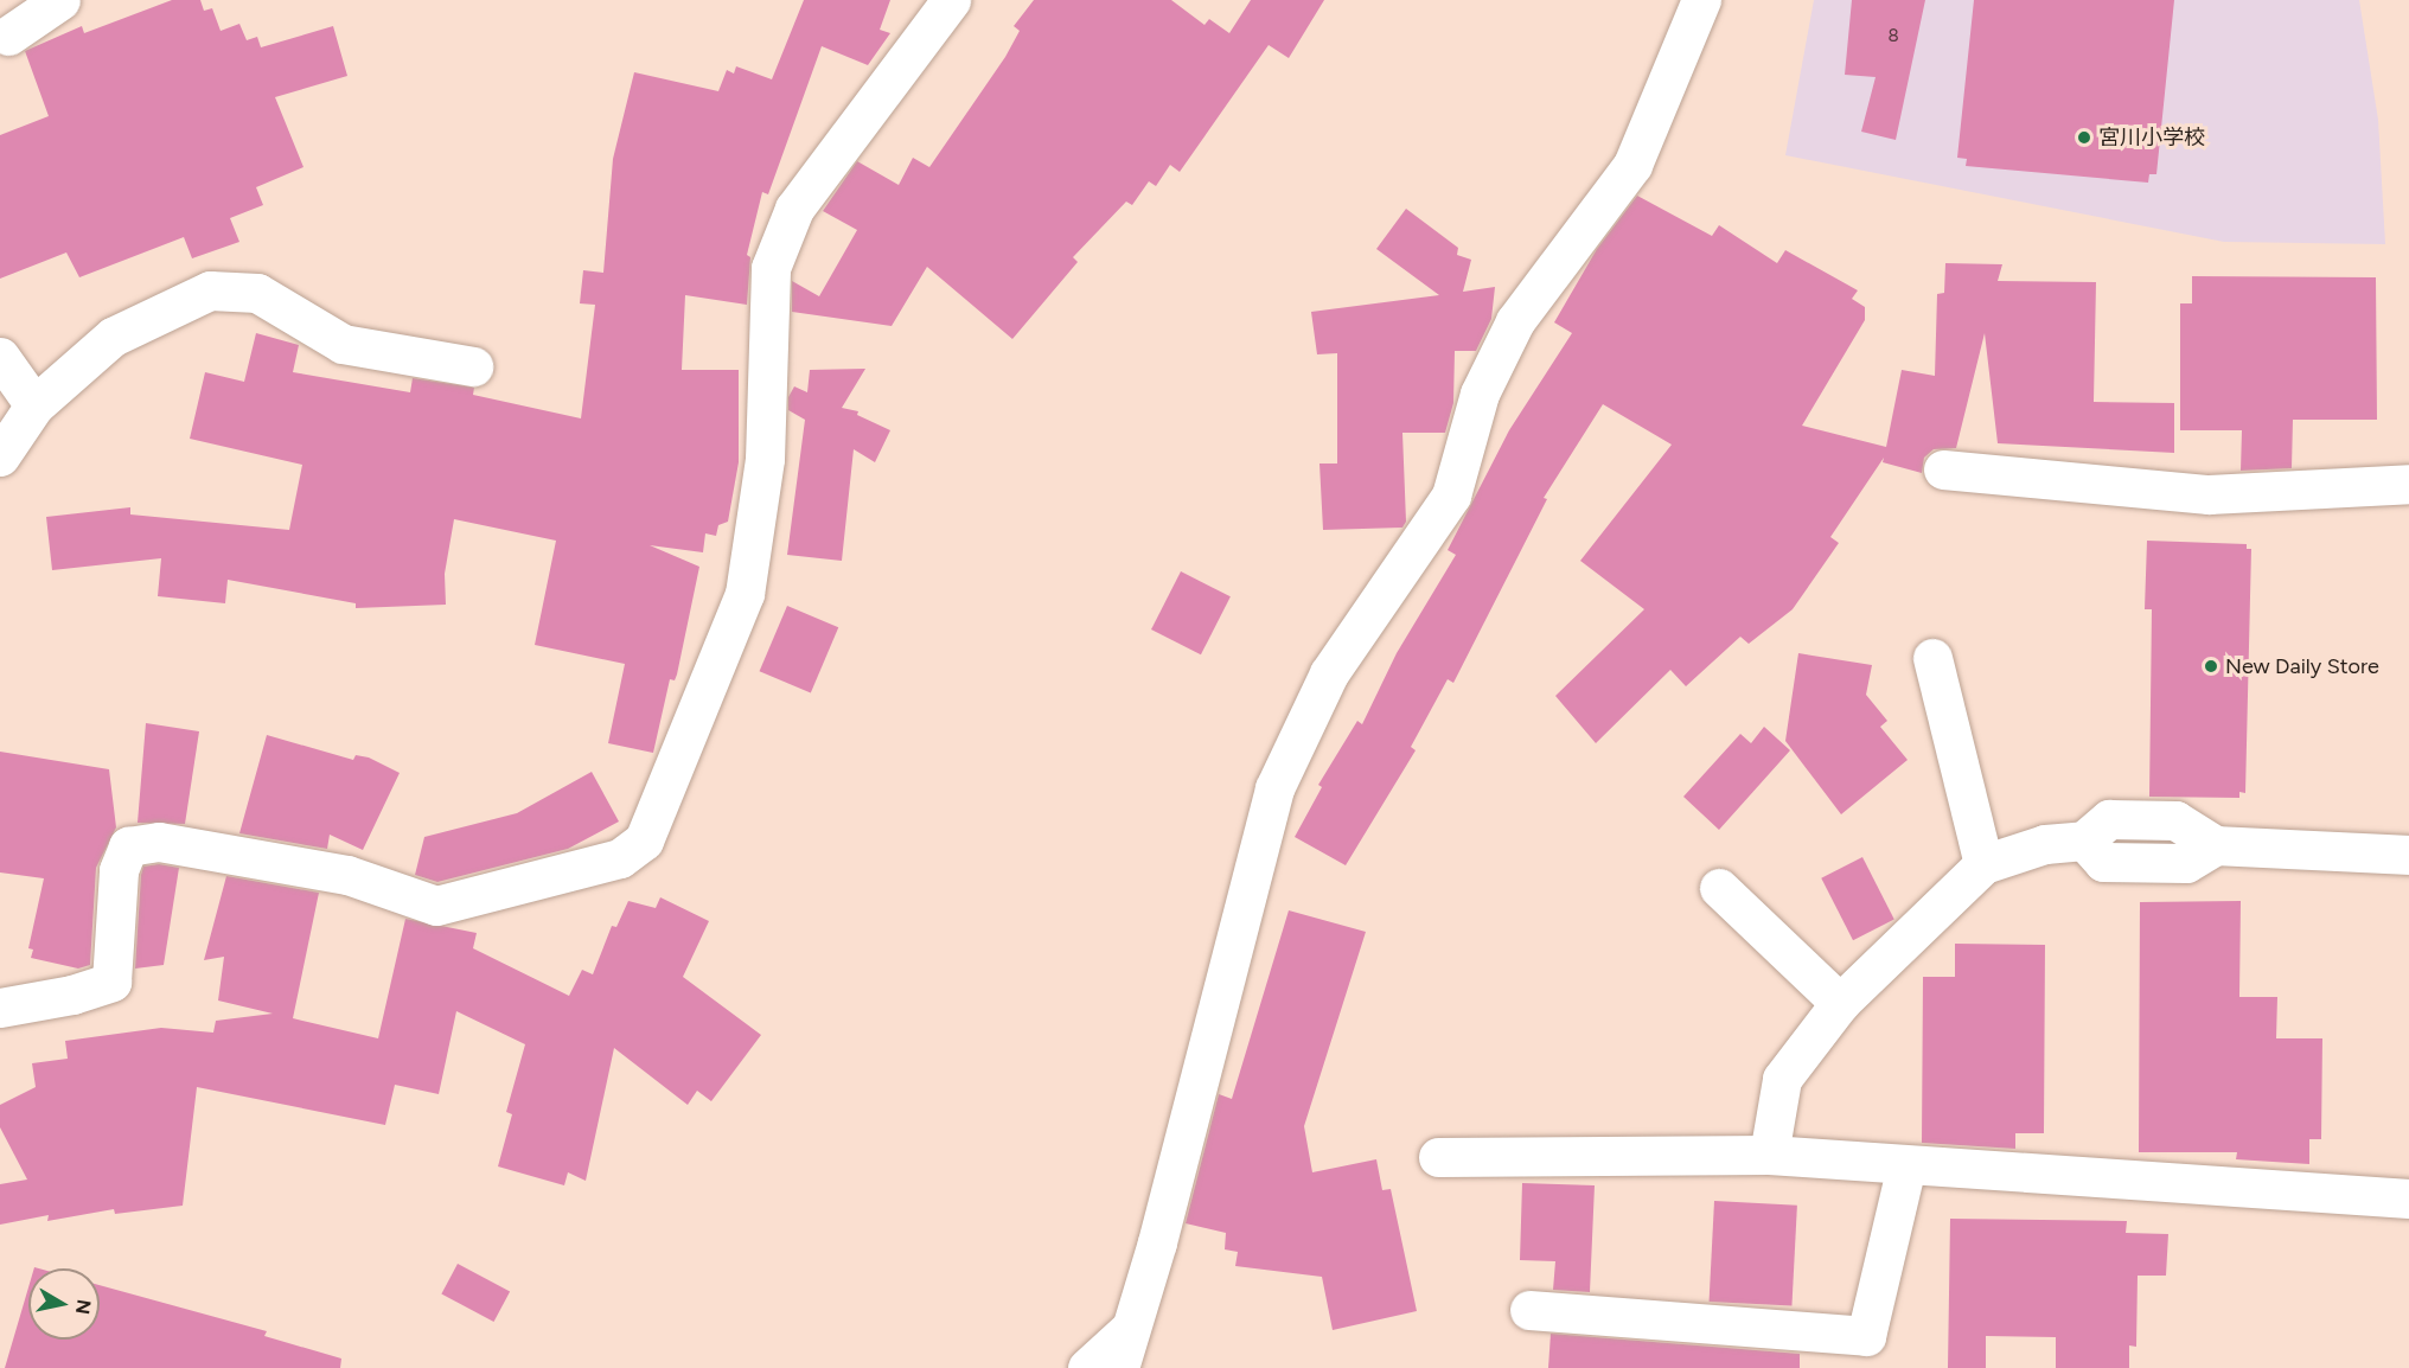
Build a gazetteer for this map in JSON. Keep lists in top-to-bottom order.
{
  "places": ["宮川小学校", "New Daily Store"],
  "house_numbers": ["8"],
  "north": "right"
}
